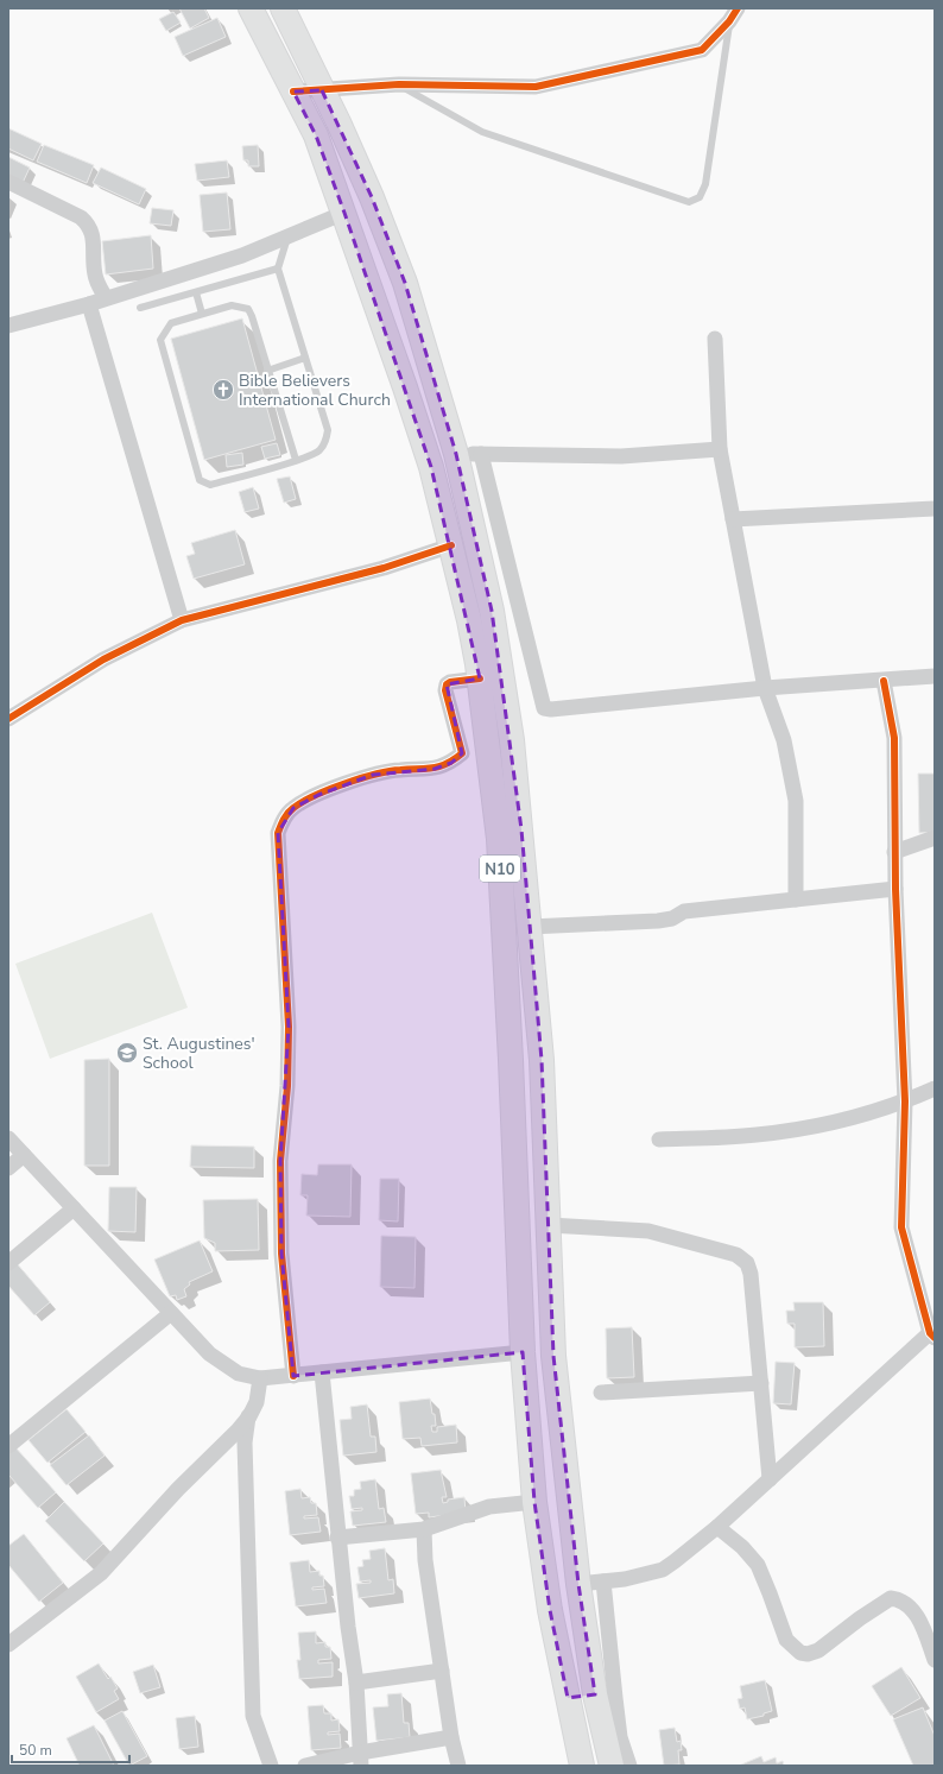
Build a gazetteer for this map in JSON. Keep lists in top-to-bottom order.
{
  "streets": {
    "main road": ["N10"]
  },
  "places": {
    "church": ["Bible Believers International Church"],
    "school or university": ["St. Augustines' School"]
  },
  "scale_bar": "50 m"
}
